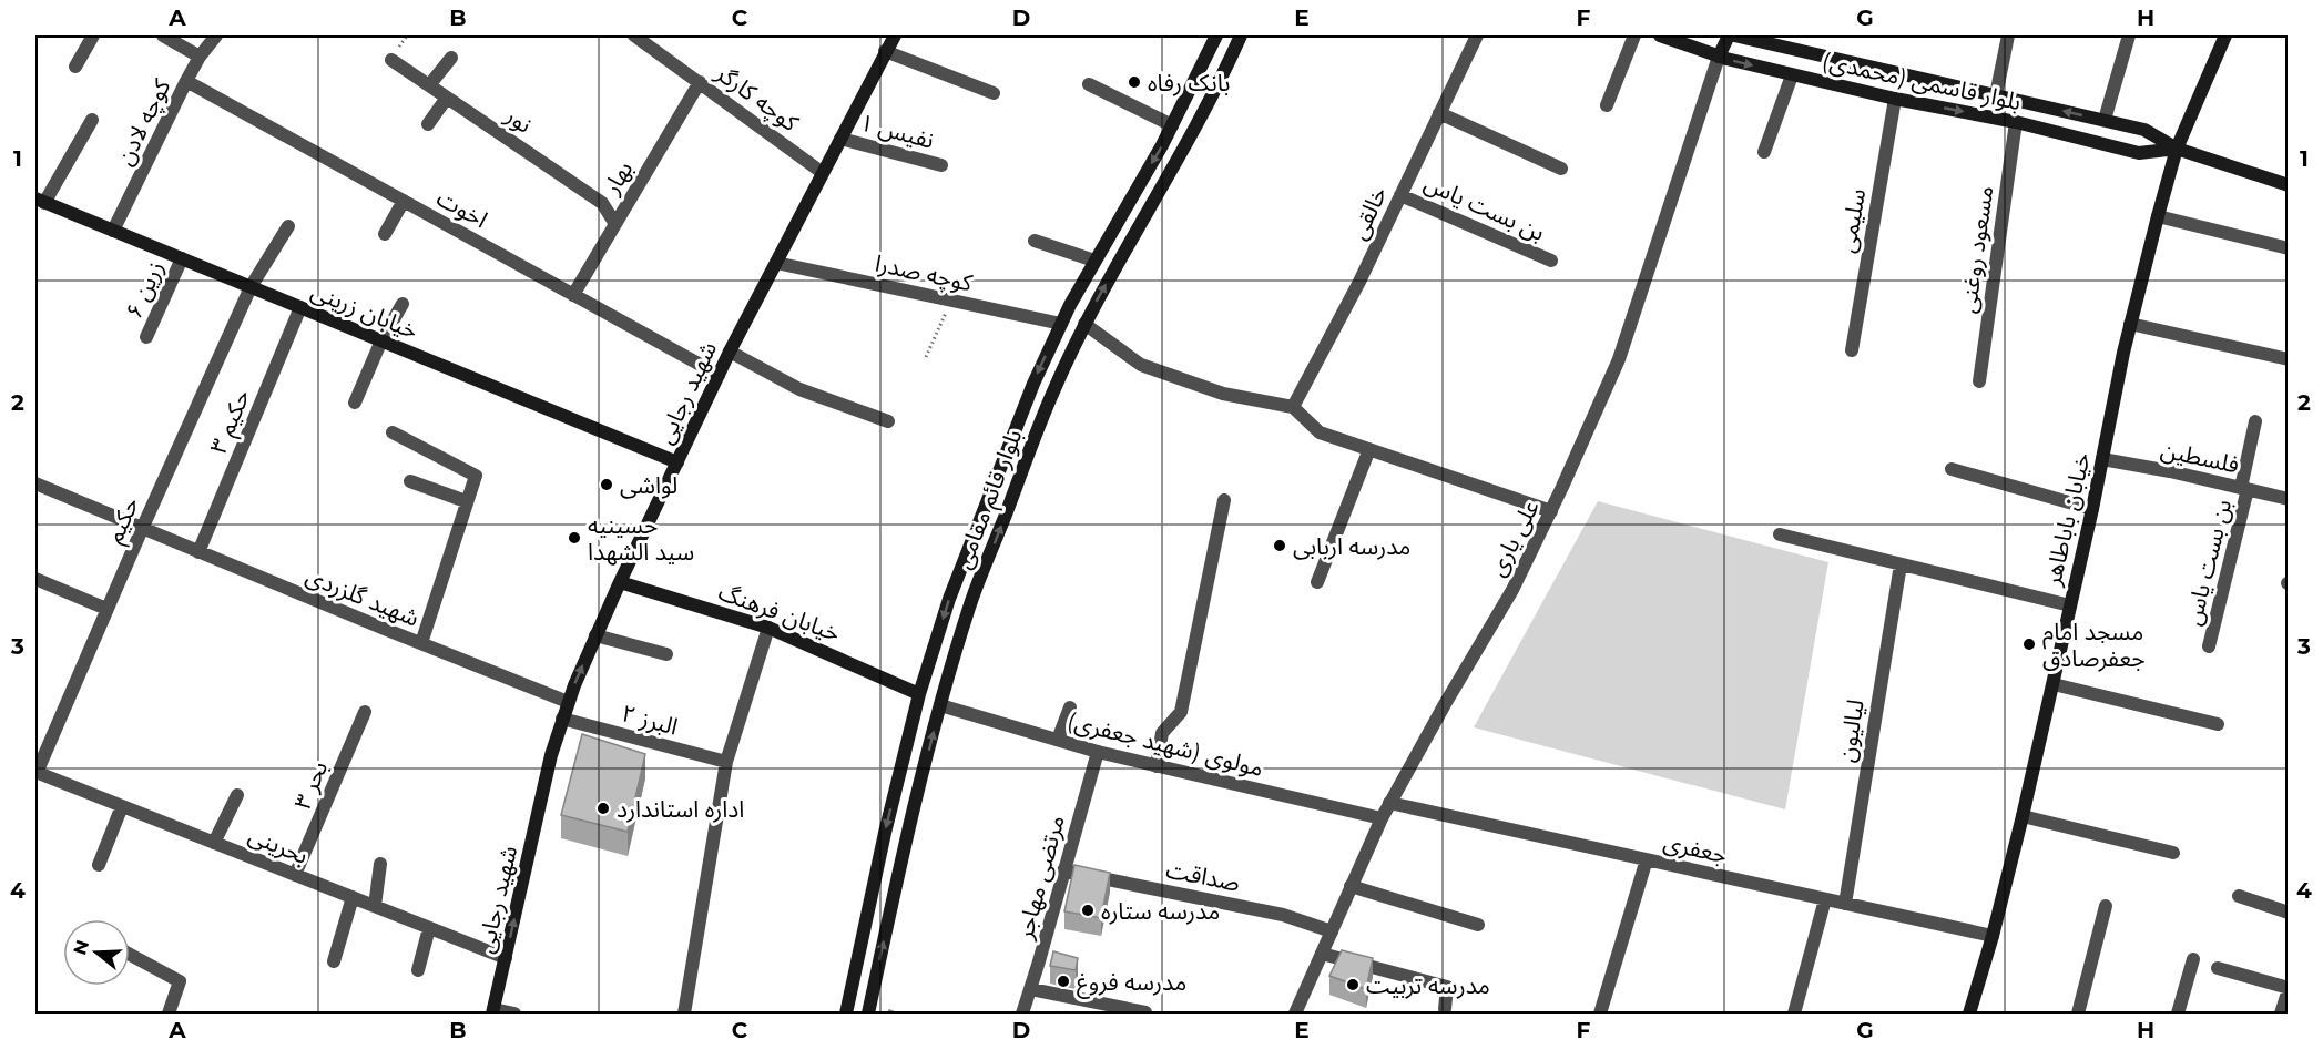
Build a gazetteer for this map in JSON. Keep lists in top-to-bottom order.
{
  "streets": {
    "main road": [
      "بلوار قاسمی (محمدی)",
      "خیابان زرینی",
      "شهید رجایی",
      "بلوار قائم مقامی",
      "خیابان باباطاهر",
      "خیابان فرهنگ"
    ],
    "street": [
      "کوچه کارگر",
      "نور",
      "کوچه لادن",
      "نفیس ‍۱",
      "بهار",
      "بن بست یاس",
      "اخوت",
      "خالقی",
      "سلیمی",
      "مسعود روغنی",
      "کوچه صدرا",
      "زرین ۶",
      "حکیم ۳",
      "فلسطین",
      "حکیم",
      "علی یاری",
      "شهید گلزردی",
      "البرز ۲",
      "لیالیون",
      "مولوی (شهید جعفری)",
      "بحر ۳",
      "بحرینی",
      "جعفری",
      "صداقت",
      "مرتضی مهاجر"
    ]
  },
  "crossings": [
    ["بلوار قاسمی (محمدی)", "سلیمی"],
    ["بلوار قاسمی (محمدی)", "مسعود روغنی"],
    ["بلوار قاسمی (محمدی)", "خیابان باباطاهر"],
    ["بلوار قاسمی (محمدی)", "علی یاری"],
    ["کوچه کارگر", "بهار"],
    ["کوچه کارگر", "شهید رجایی"],
    ["نور", "بهار"],
    ["کوچه لادن", "اخوت"],
    ["کوچه لادن", "خیابان زرینی"],
    ["نفیس ‍۱", "شهید رجایی"],
    ["بهار", "اخوت"],
    ["بن بست یاس", "خالقی"],
    ["بن بست یاس", "فلسطین"],
    ["اخوت", "شهید رجایی"],
    ["کوچه صدرا", "شهید رجایی"],
    ["کوچه صدرا", "بلوار قائم مقامی"],
    ["زرین ۶", "خیابان زرینی"],
    ["خیابان زرینی", "شهید رجایی"],
    ["خیابان زرینی", "حکیم ۳"],
    ["خیابان زرینی", "حکیم"],
    ["شهید رجایی", "شهید گلزردی"],
    ["شهید رجایی", "خیابان فرهنگ"],
    ["شهید رجایی", "البرز ۲"],
    ["شهید رجایی", "بحرینی"],
    ["حکیم ۳", "شهید گلزردی"],
    ["فلسطین", "خیابان باباطاهر"],
    ["بلوار قائم مقامی", "خیابان فرهنگ"],
    ["بلوار قائم مقامی", "مولوی (شهید جعفری)"],
    ["خیابان باباطاهر", "جعفری"],
    ["حکیم", "شهید گلزردی"],
    ["حکیم", "بحرینی"],
    ["علی یاری", "مولوی (شهید جعفری)"],
    ["علی یاری", "جعفری"],
    ["علی یاری", "صداقت"],
    ["لیالیون", "جعفری"],
    ["مولوی (شهید جعفری)", "مرتضی مهاجر"],
    ["بحر ۳", "بحرینی"],
    ["صداقت", "مرتضی مهاجر"]
  ],
  "places": [
    "بانک رفاه",
    "لواشی",
    "حسینیه سید الشهدا",
    "مدرسه اربابی",
    "مسجد امام جعفرصادق",
    "اداره استاندارد",
    "مدرسه ستاره",
    "مدرسه فروغ",
    "مدرسه تربیت"
  ],
  "north": "left",
  "grid": {
    "columns": [
      "A",
      "B",
      "C",
      "D",
      "E",
      "F",
      "G",
      "H"
    ],
    "rows": [
      "1",
      "2",
      "3",
      "4"
    ]
  }
}
